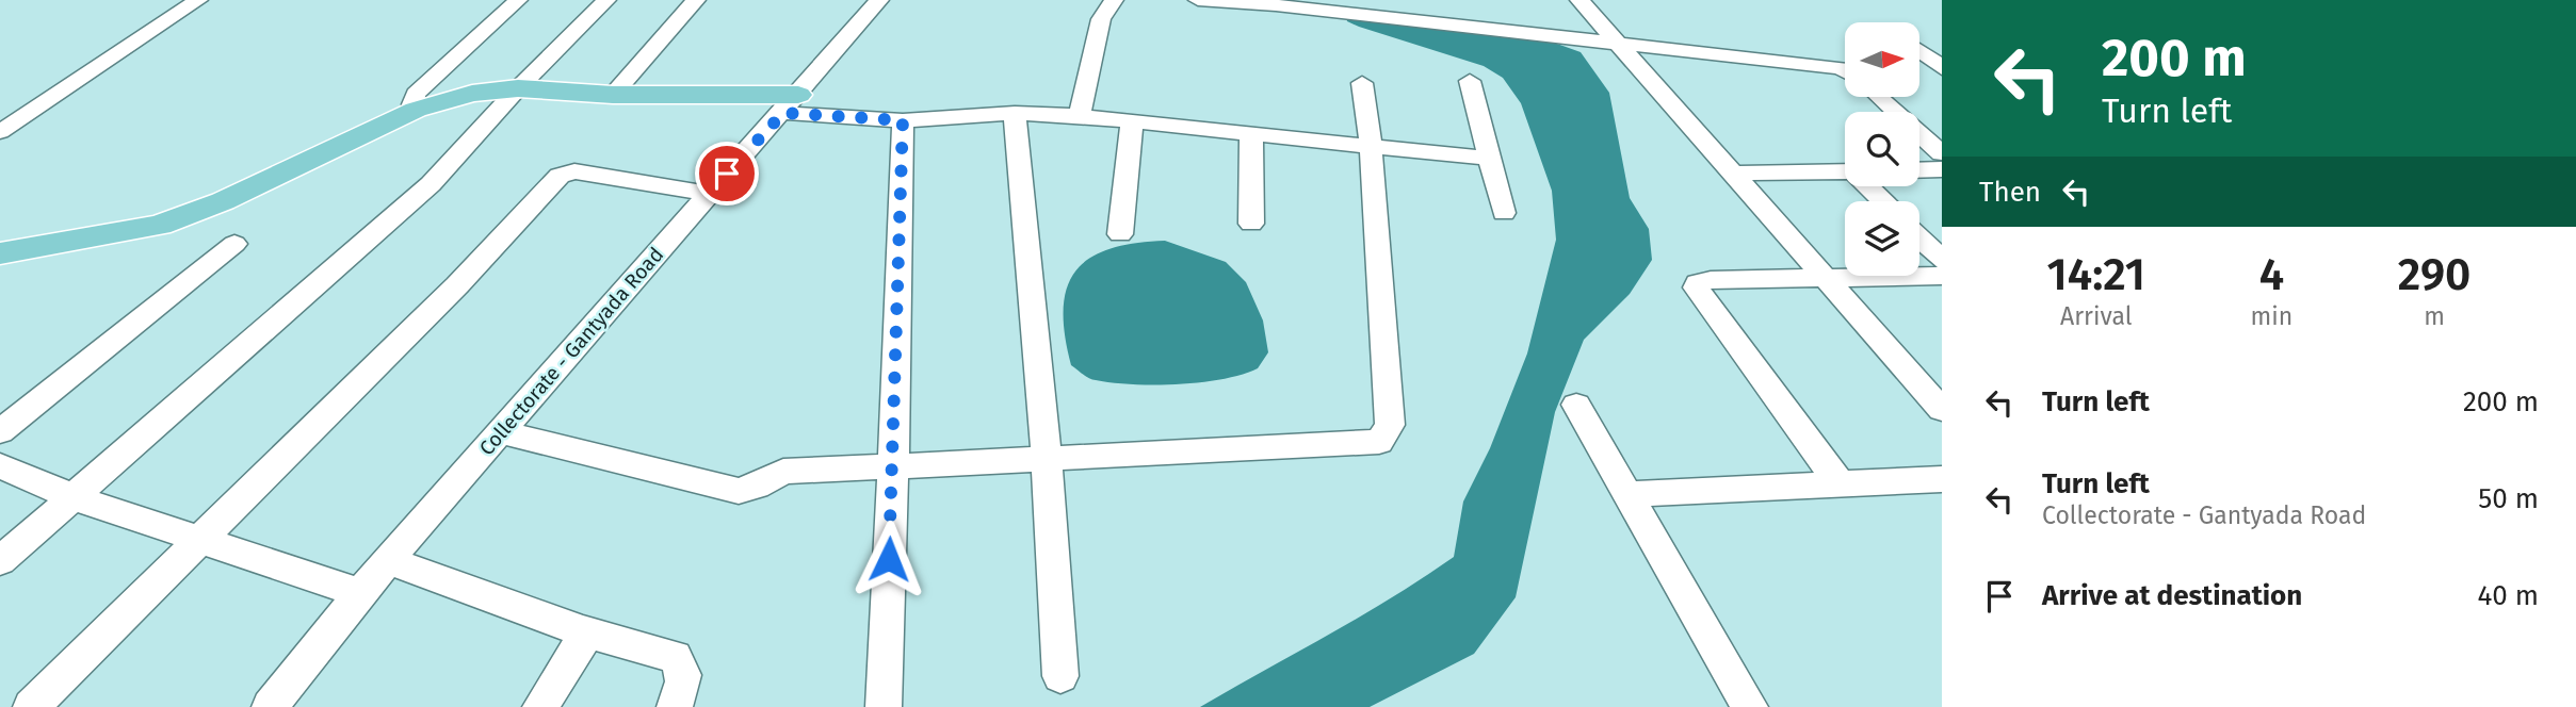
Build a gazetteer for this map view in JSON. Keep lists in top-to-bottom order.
{
  "streets": {
    "street": ["Collectorate - Gantyada Road"]
  },
  "north": "right",
  "page": {
    "turn": ["200 m", "Turn left"],
    "then": "Then",
    "eta": [
      "14:21",
      "Arrival",
      "4",
      "min",
      "290",
      "m"
    ],
    "list": [
      {
        "name": "Turn left",
        "value": "200 m"
      },
      {
        "name": "Turn left",
        "note": "Collectorate - Gantyada Road",
        "value": "50 m"
      },
      {
        "name": "Arrive at destination",
        "value": "40 m"
      }
    ]
  }
}
